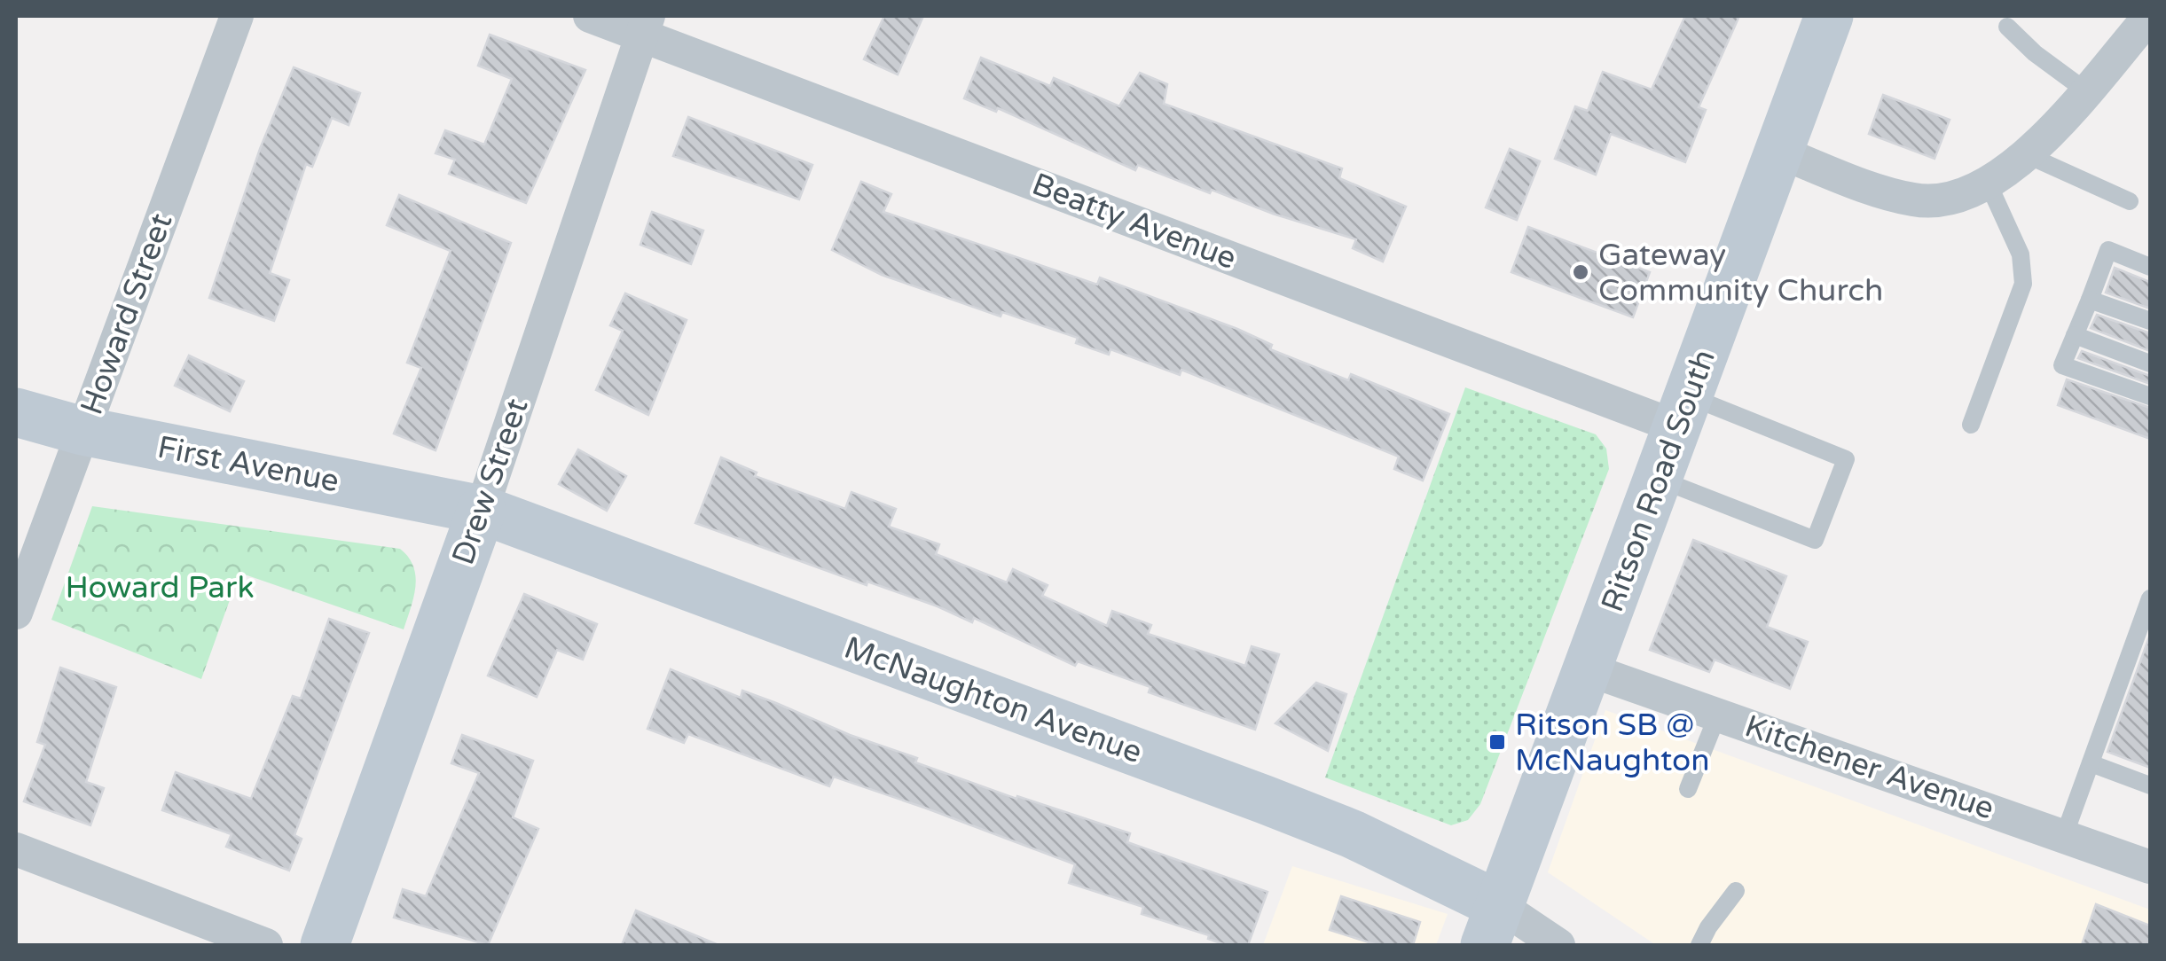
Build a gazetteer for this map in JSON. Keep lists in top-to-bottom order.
{
  "streets": {
    "main road": [
      "First Avenue",
      "Ritson Road South",
      "Drew Street",
      "McNaughton Avenue"
    ],
    "street": ["Beatty Avenue", "Howard Street", "Kitchener Avenue"]
  },
  "crossings": [
    ["Beatty Avenue", "Ritson Road South"],
    ["Beatty Avenue", "Drew Street"],
    ["Howard Street", "First Avenue"],
    ["First Avenue", "Drew Street"],
    ["First Avenue", "McNaughton Avenue"],
    ["Ritson Road South", "McNaughton Avenue"],
    ["Ritson Road South", "Kitchener Avenue"],
    ["Drew Street", "McNaughton Avenue"]
  ],
  "parks": ["Howard Park"],
  "places": {
    "other": ["Gateway Community Church"],
    "transit": ["Ritson SB @ McNaughton"]
  }
}
